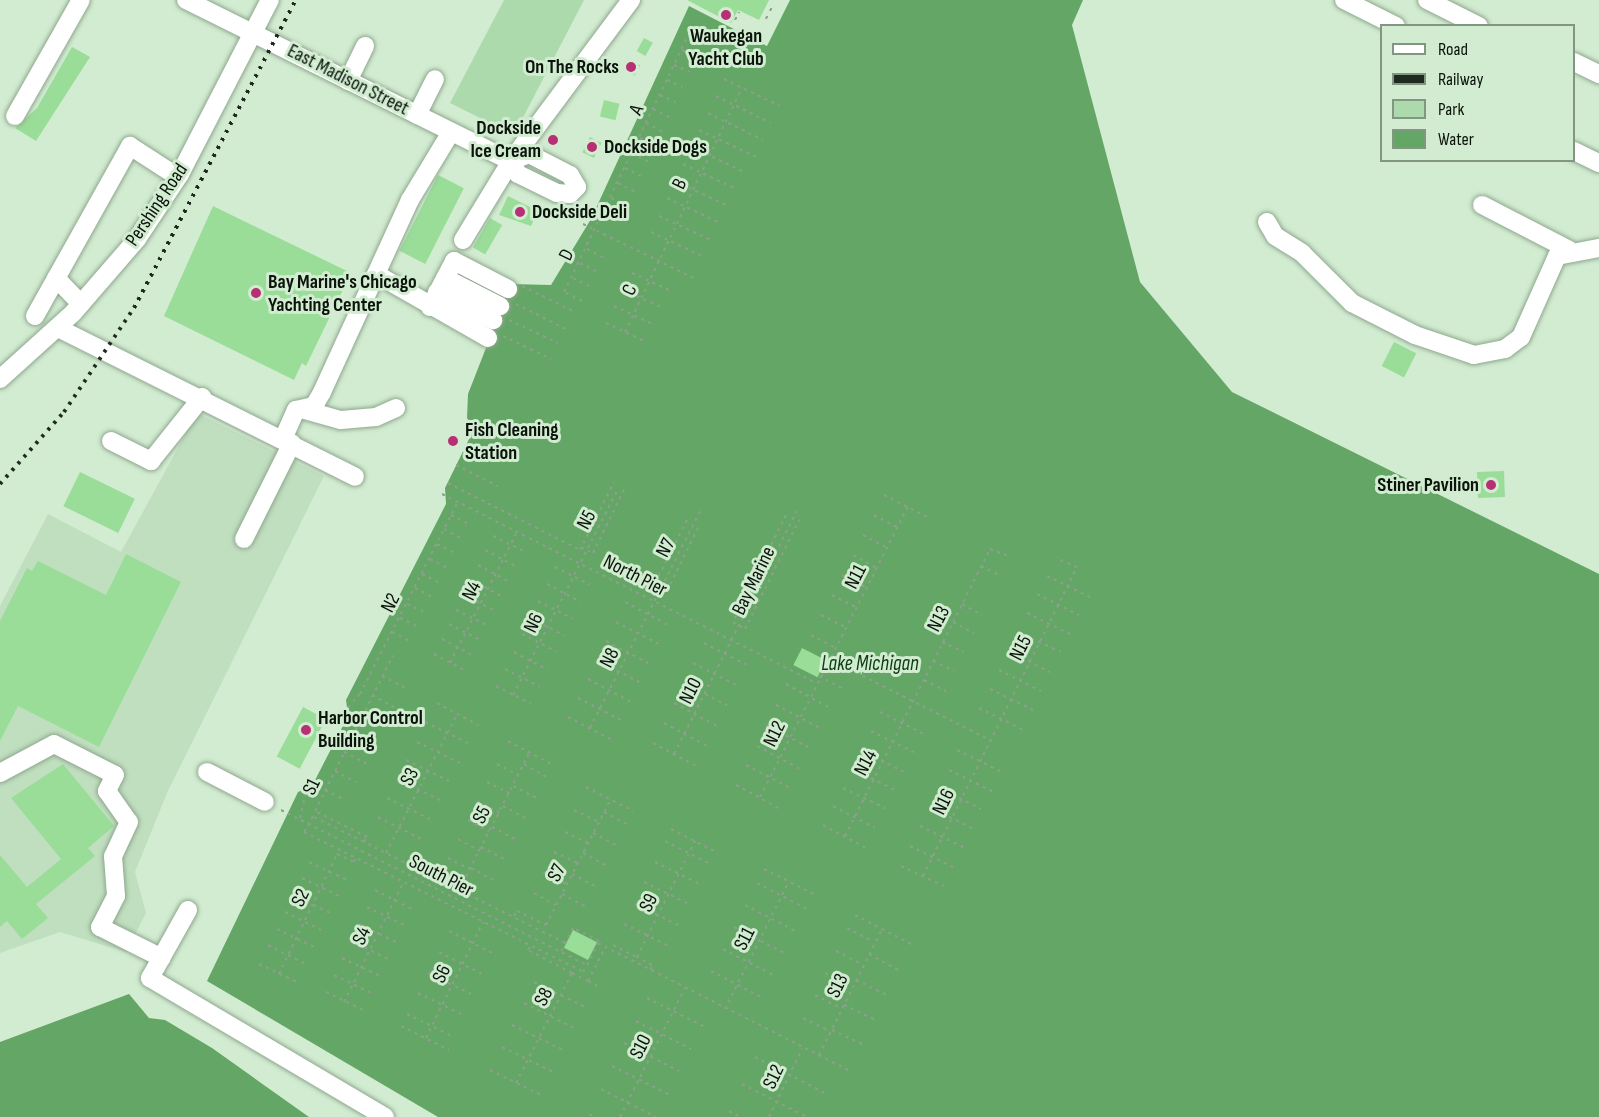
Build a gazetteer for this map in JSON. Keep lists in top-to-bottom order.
{
  "streets": {
    "street": ["East Madison Street", "Pershing Road"],
    "path": [
      "A",
      "B",
      "D",
      "C",
      "N5",
      "N7",
      "North Pier",
      "N11",
      "Bay Marine",
      "N4",
      "N2",
      "N13",
      "N6",
      "N15",
      "N8",
      "N10",
      "N12",
      "N14",
      "S3",
      "S1",
      "N16",
      "S5",
      "S7",
      "South Pier",
      "S2",
      "S9",
      "S4",
      "S11",
      "S6",
      "S13",
      "S8",
      "S10",
      "S12"
    ]
  },
  "crossings": [
    ["East Madison Street", "Pershing Road"],
    ["A", "D"],
    ["B", "C"],
    ["N5", "N6"],
    ["N7", "N8"],
    ["North Pier", "N4"],
    ["North Pier", "N2"],
    ["North Pier", "N12"],
    ["N11", "N12"],
    ["Bay Marine", "N10"],
    ["N13", "N14"],
    ["N15", "N16"]
  ],
  "water": ["Lake Michigan"],
  "places": [
    "Waukegan Yacht Club",
    "On The Rocks",
    "Dockside Ice Cream",
    "Dockside Dogs",
    "Dockside Deli",
    "Bay Marine's Chicago Yachting Center",
    "Fish Cleaning Station",
    "Stiner Pavilion",
    "Harbor Control Building"
  ],
  "legend": [
    "Road",
    "Railway",
    "Park",
    "Water"
  ]
}
